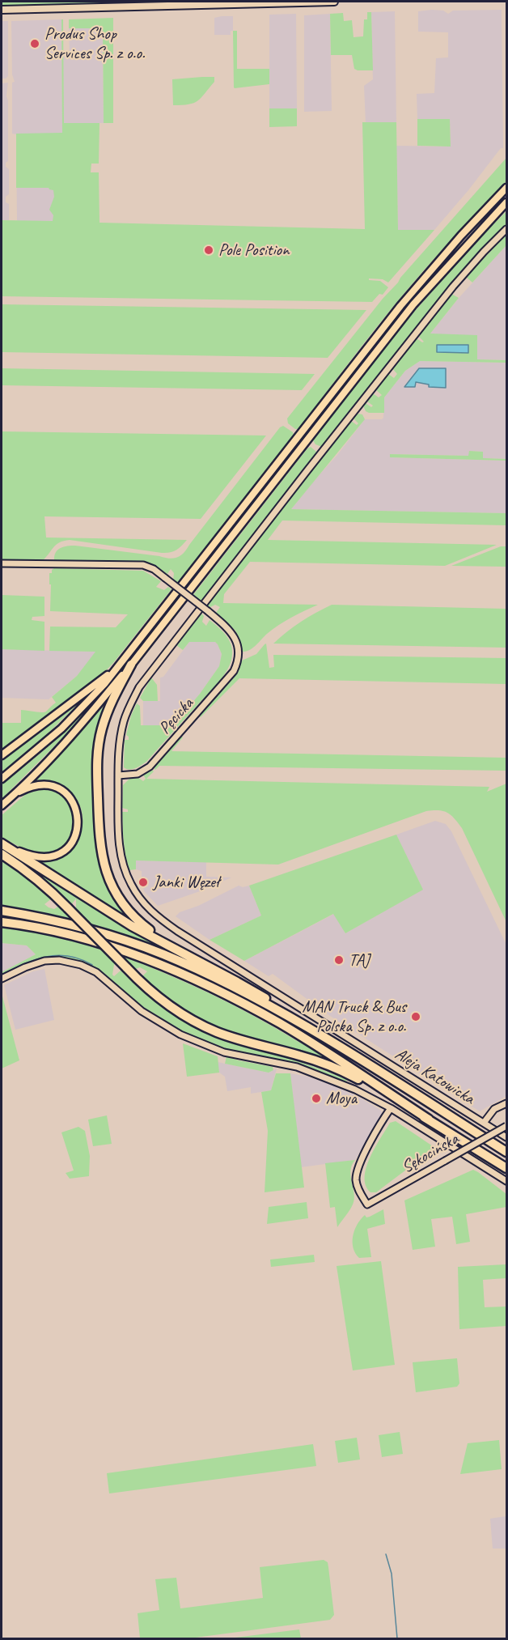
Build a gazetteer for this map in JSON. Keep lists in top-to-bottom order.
{
  "streets": {
    "street": ["Pęcicka", "Aleja Katowicka", "Sękocińska"]
  },
  "crossings": [
    ["Pęcicka", "Aleja Katowicka"]
  ],
  "places": [
    "Produs Shop Services Sp. z o.o.",
    "Pole Position",
    "Janki Węzeł",
    "TAJ",
    "MAN Truck & Bus Polska Sp. z o.o.",
    "Moya"
  ]
}
